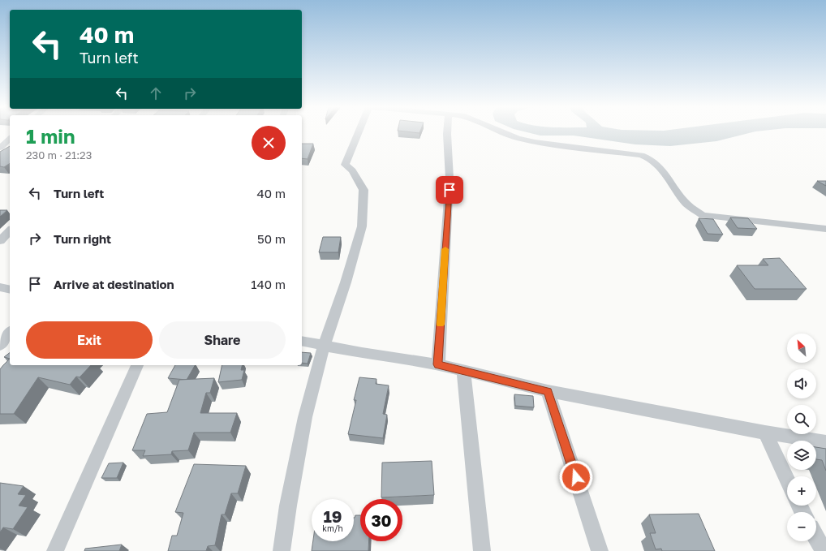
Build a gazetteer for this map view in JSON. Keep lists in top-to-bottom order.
{
  "north": "top left",
  "page": {
    "turn": ["40 m", "Turn left"],
    "heading": ["1 min", "230 m · 21:23"],
    "list": [
      {
        "name": "Turn left",
        "value": "40 m"
      },
      {
        "name": "Turn right",
        "value": "50 m"
      },
      {
        "name": "Arrive at destination",
        "value": "140 m"
      }
    ],
    "buttons": ["Exit", "Share"],
    "map_buttons": ["+", "−"],
    "speed": "19 km/h",
    "limit": "30"
  }
}
